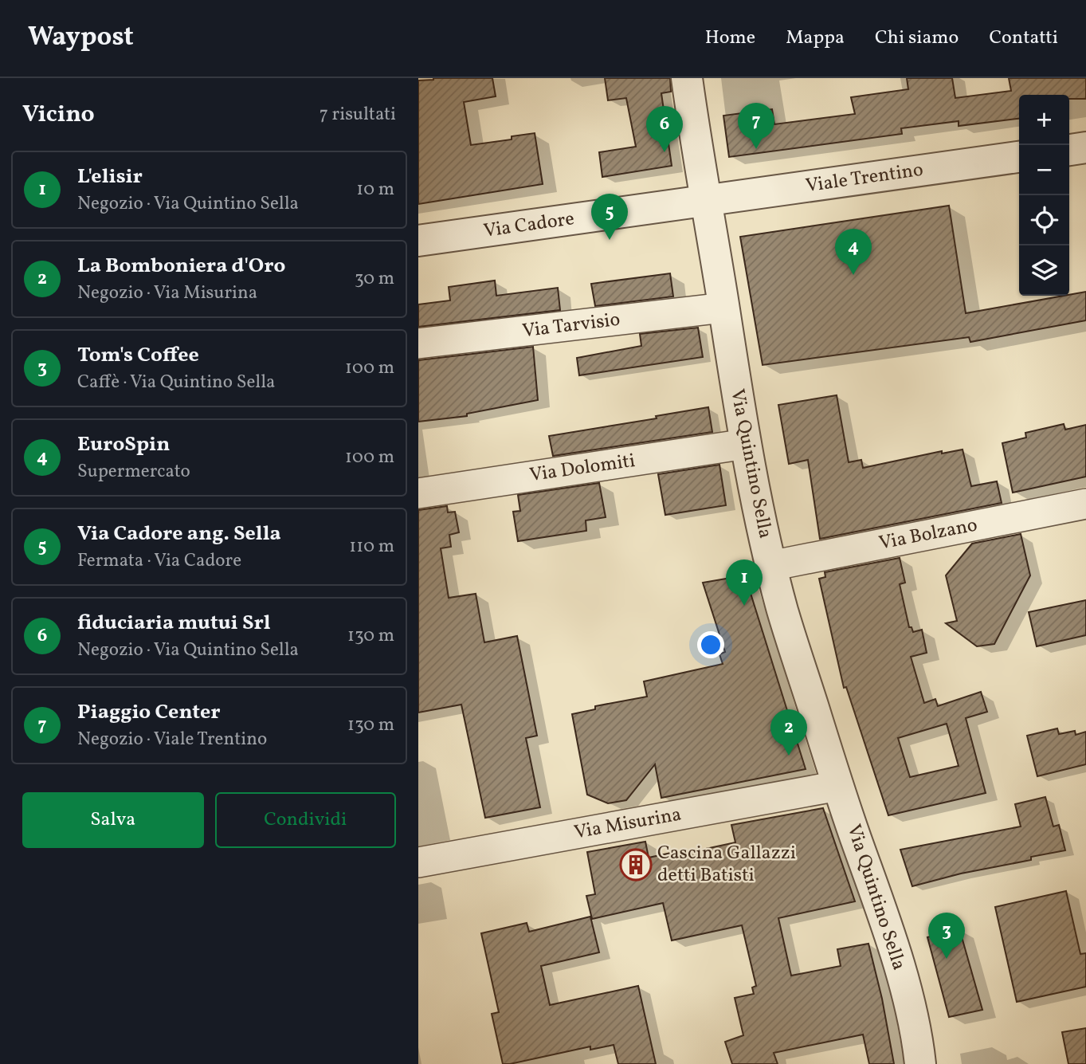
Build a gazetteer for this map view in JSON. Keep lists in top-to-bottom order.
{
  "streets": {
    "street": [
      "Viale Trentino",
      "Via Cadore",
      "Via Tarvisio",
      "Via Quintino Sella",
      "Via Dolomiti",
      "Via Bolzano",
      "Via Misurina"
    ]
  },
  "crossings": [
    ["Viale Trentino", "Via Cadore"],
    ["Viale Trentino", "Via Quintino Sella"],
    ["Via Cadore", "Via Quintino Sella"],
    ["Via Tarvisio", "Via Quintino Sella"],
    ["Via Quintino Sella", "Via Dolomiti"],
    ["Via Quintino Sella", "Via Bolzano"],
    ["Via Quintino Sella", "Via Misurina"]
  ],
  "places": {
    "building": ["Cascina Gallazzi detti Batisti"]
  },
  "page": {
    "header": "Waypost",
    "nav": [
      "Home",
      "Mappa",
      "Chi siamo",
      "Contatti"
    ],
    "heading": ["Vicino", "7 risultati"],
    "map_buttons": ["+", "−"],
    "pins": [
      "7",
      "6",
      "5",
      "4",
      "1",
      "2",
      "3"
    ],
    "list": [
      {
        "mark": "1",
        "name": "L'elisir",
        "note": "Negozio · Via Quintino Sella",
        "value": "10 m"
      },
      {
        "mark": "2",
        "name": "La Bomboniera d'Oro",
        "note": "Negozio · Via Misurina",
        "value": "30 m"
      },
      {
        "mark": "3",
        "name": "Tom's Coffee",
        "note": "Caffè · Via Quintino Sella",
        "value": "100 m"
      },
      {
        "mark": "4",
        "name": "EuroSpin",
        "note": "Supermercato",
        "value": "100 m"
      },
      {
        "mark": "5",
        "name": "Via Cadore ang. Sella",
        "note": "Fermata · Via Cadore",
        "value": "110 m"
      },
      {
        "mark": "6",
        "name": "fiduciaria mutui Srl",
        "note": "Negozio · Via Quintino Sella",
        "value": "130 m"
      },
      {
        "mark": "7",
        "name": "Piaggio Center",
        "note": "Negozio · Viale Trentino",
        "value": "130 m"
      }
    ],
    "buttons": ["Salva", "Condividi"]
  }
}
